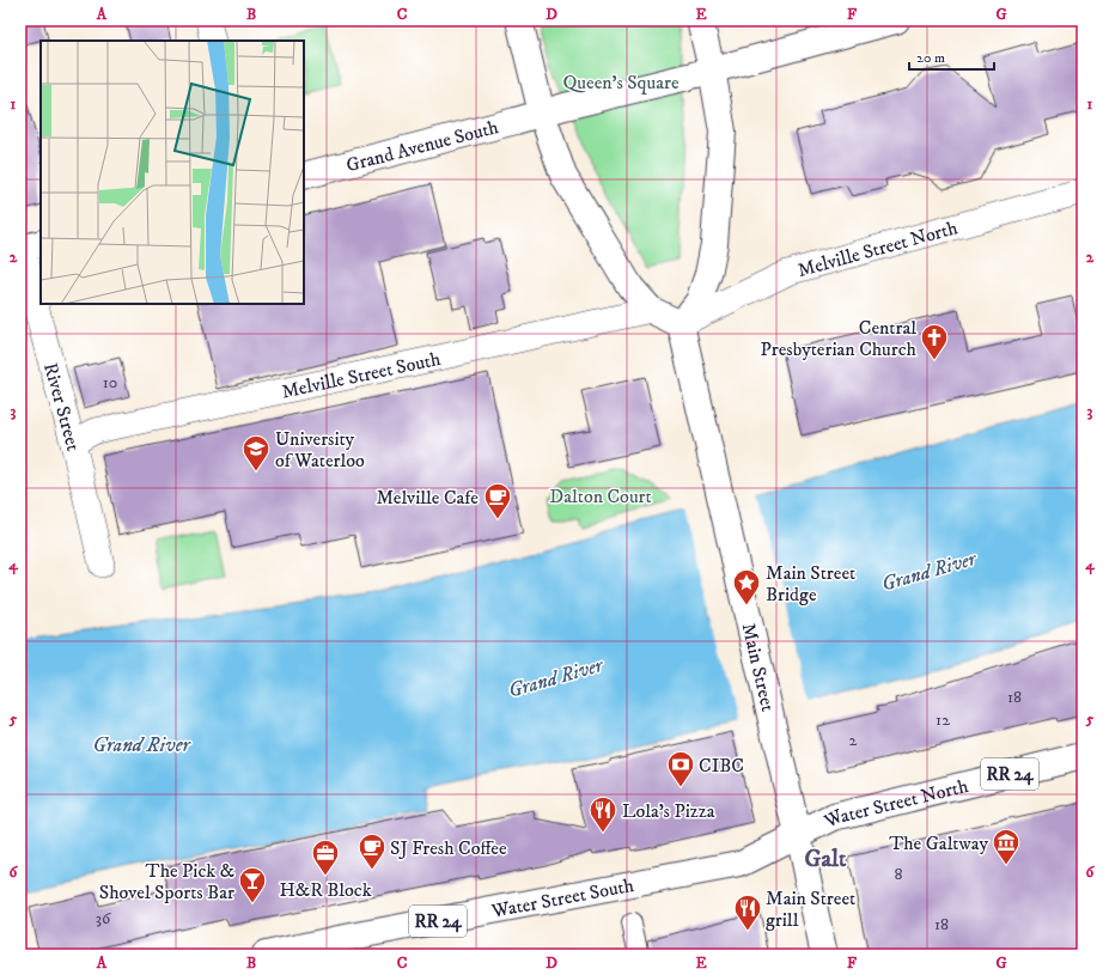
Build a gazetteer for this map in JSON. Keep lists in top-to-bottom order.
{
  "streets": {
    "street": [
      "Grand Avenue South",
      "Melville Street North",
      "Melville Street South",
      "River Street",
      "Main Street",
      "RR 24",
      "Water Street North",
      "Water Street South"
    ]
  },
  "crossings": [
    ["Melville Street North", "Main Street"],
    ["Melville Street South", "River Street"],
    ["Main Street", "Water Street North"],
    ["Main Street", "Water Street South"],
    ["Water Street North", "Water Street South"]
  ],
  "districts": ["Galt"],
  "water": ["Grand River"],
  "parks": ["Queen's Square", "Dalton Court"],
  "places": {
    "church": ["Central Presbyterian Church"],
    "school or university": ["University of Waterloo"],
    "cafe": ["Melville Cafe", "SJ Fresh Coffee"],
    "place": ["Main Street Bridge"],
    "bank": ["CIBC"],
    "restaurant": ["Lola's Pizza", "Main Street grill"],
    "museum": ["The Galtway"],
    "office": ["H&R Block"],
    "bar": ["The Pick & Shovel Sports Bar"]
  },
  "house_numbers": [
    "10",
    "18",
    "12",
    "2",
    "8",
    "36",
    "18"
  ],
  "scale_bar": "20 m",
  "grid": {
    "columns": [
      "A",
      "B",
      "C",
      "D",
      "E",
      "F",
      "G"
    ],
    "rows": [
      "1",
      "2",
      "3",
      "4",
      "5",
      "6"
    ]
  }
}
